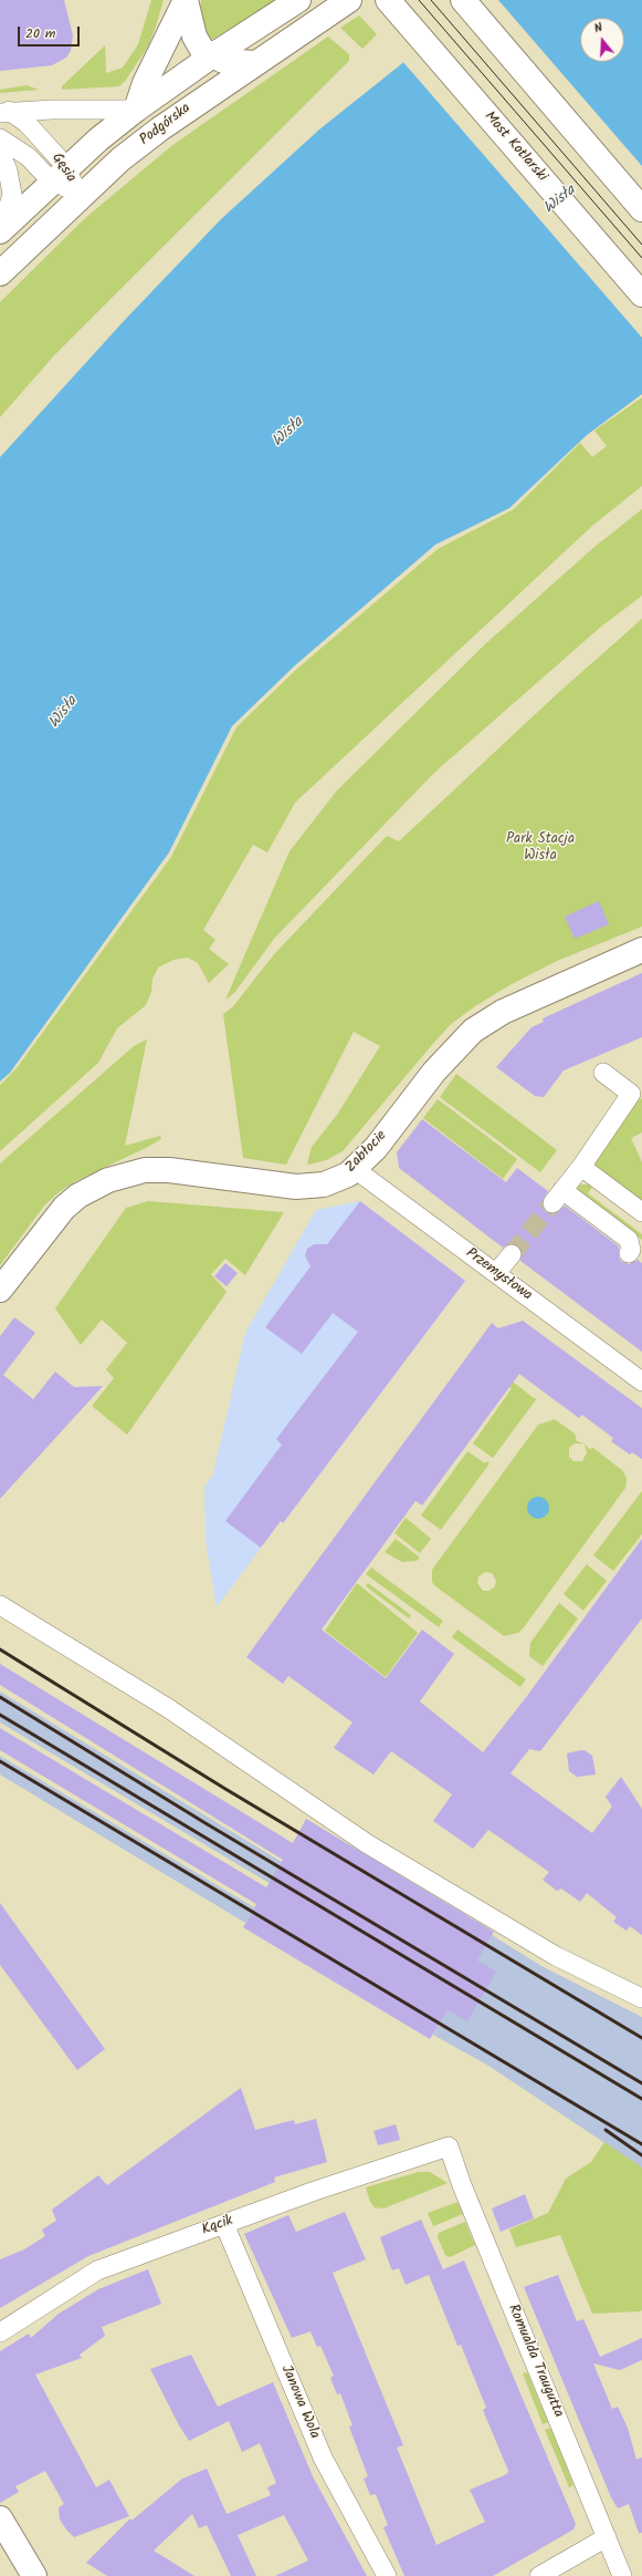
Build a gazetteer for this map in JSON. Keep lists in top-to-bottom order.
{
  "streets": {
    "street": [
      "Podgórska",
      "Most Kotlarski",
      "Gęsia",
      "Zabłocie",
      "Przemysłowa",
      "Kącik",
      "Romualda Traugutta",
      "Janowa Wola"
    ]
  },
  "crossings": [
    ["Podgórska", "Gęsia"],
    ["Zabłocie", "Przemysłowa"],
    ["Kącik", "Romualda Traugutta"],
    ["Kącik", "Janowa Wola"]
  ],
  "water": ["Wisła"],
  "parks": ["Park Stacja Wisła"],
  "scale_bar": "20 m",
  "north": "top"
}
